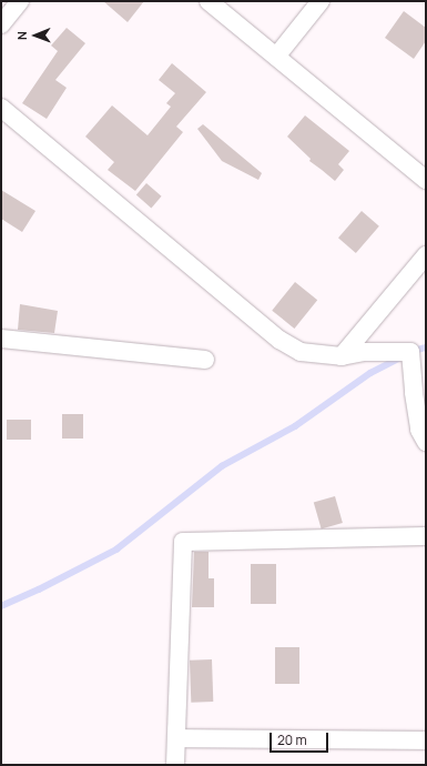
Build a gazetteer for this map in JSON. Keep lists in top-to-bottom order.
{
  "scale_bar": "20 m",
  "north": "left"
}
